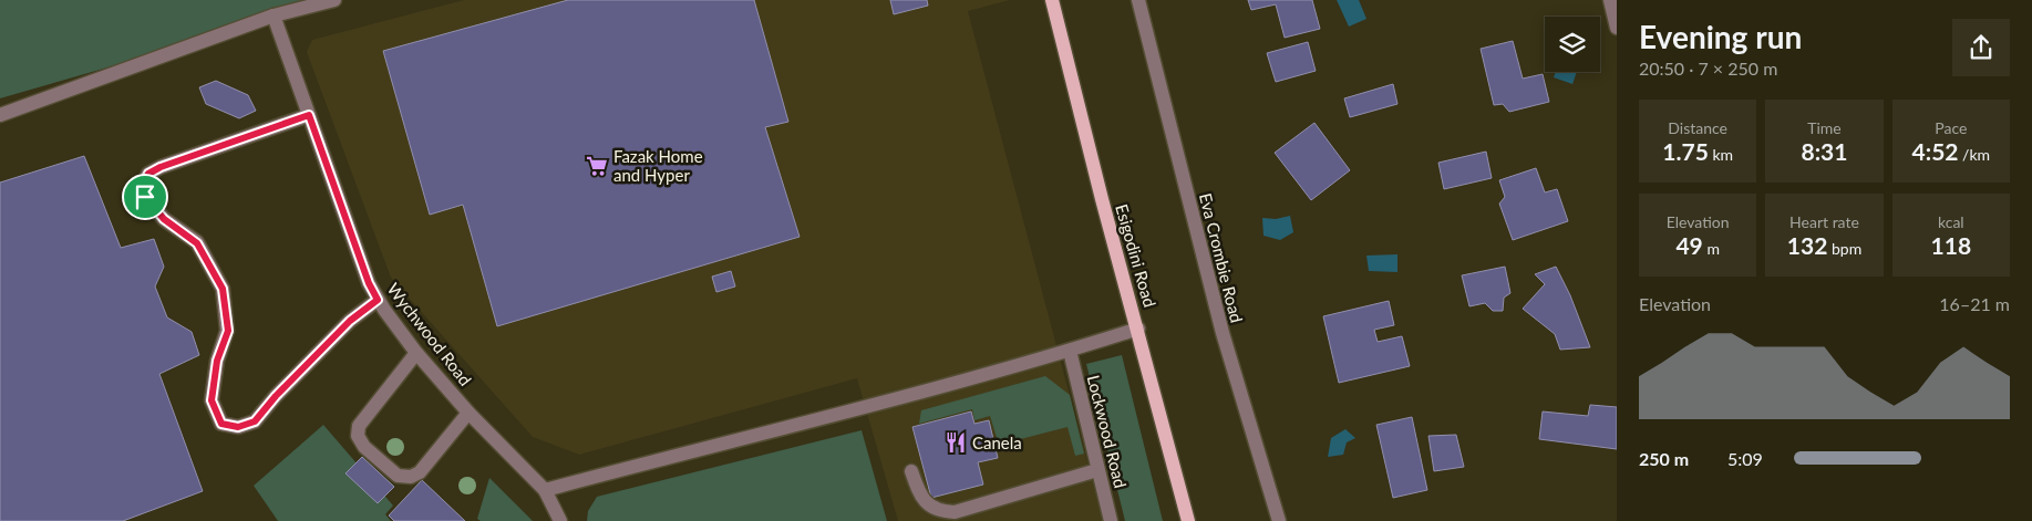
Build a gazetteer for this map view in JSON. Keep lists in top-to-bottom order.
{
  "streets": {
    "main road": ["Esigodini Road"],
    "street": ["Eva Crombie Road", "Wychwood Road", "Lockwood Road"]
  },
  "places": {
    "supermarket": ["Fazak Home and Hyper"],
    "restaurant": ["Canela"]
  },
  "page": {
    "heading": ["Evening run", "20:50 · 7 × 250 m"],
    "stats": [
      ["Distance", "1.75 km"],
      ["Time", "8:31"],
      ["Pace", "4:52 /km"],
      ["Elevation", "49 m"],
      ["Heart rate", "132 bpm"],
      ["kcal", "118"]
    ],
    "chart": ["Elevation", "16–21 m"],
    "list": [
      {
        "name": "250 m",
        "note": "5:09"
      }
    ]
  }
}
